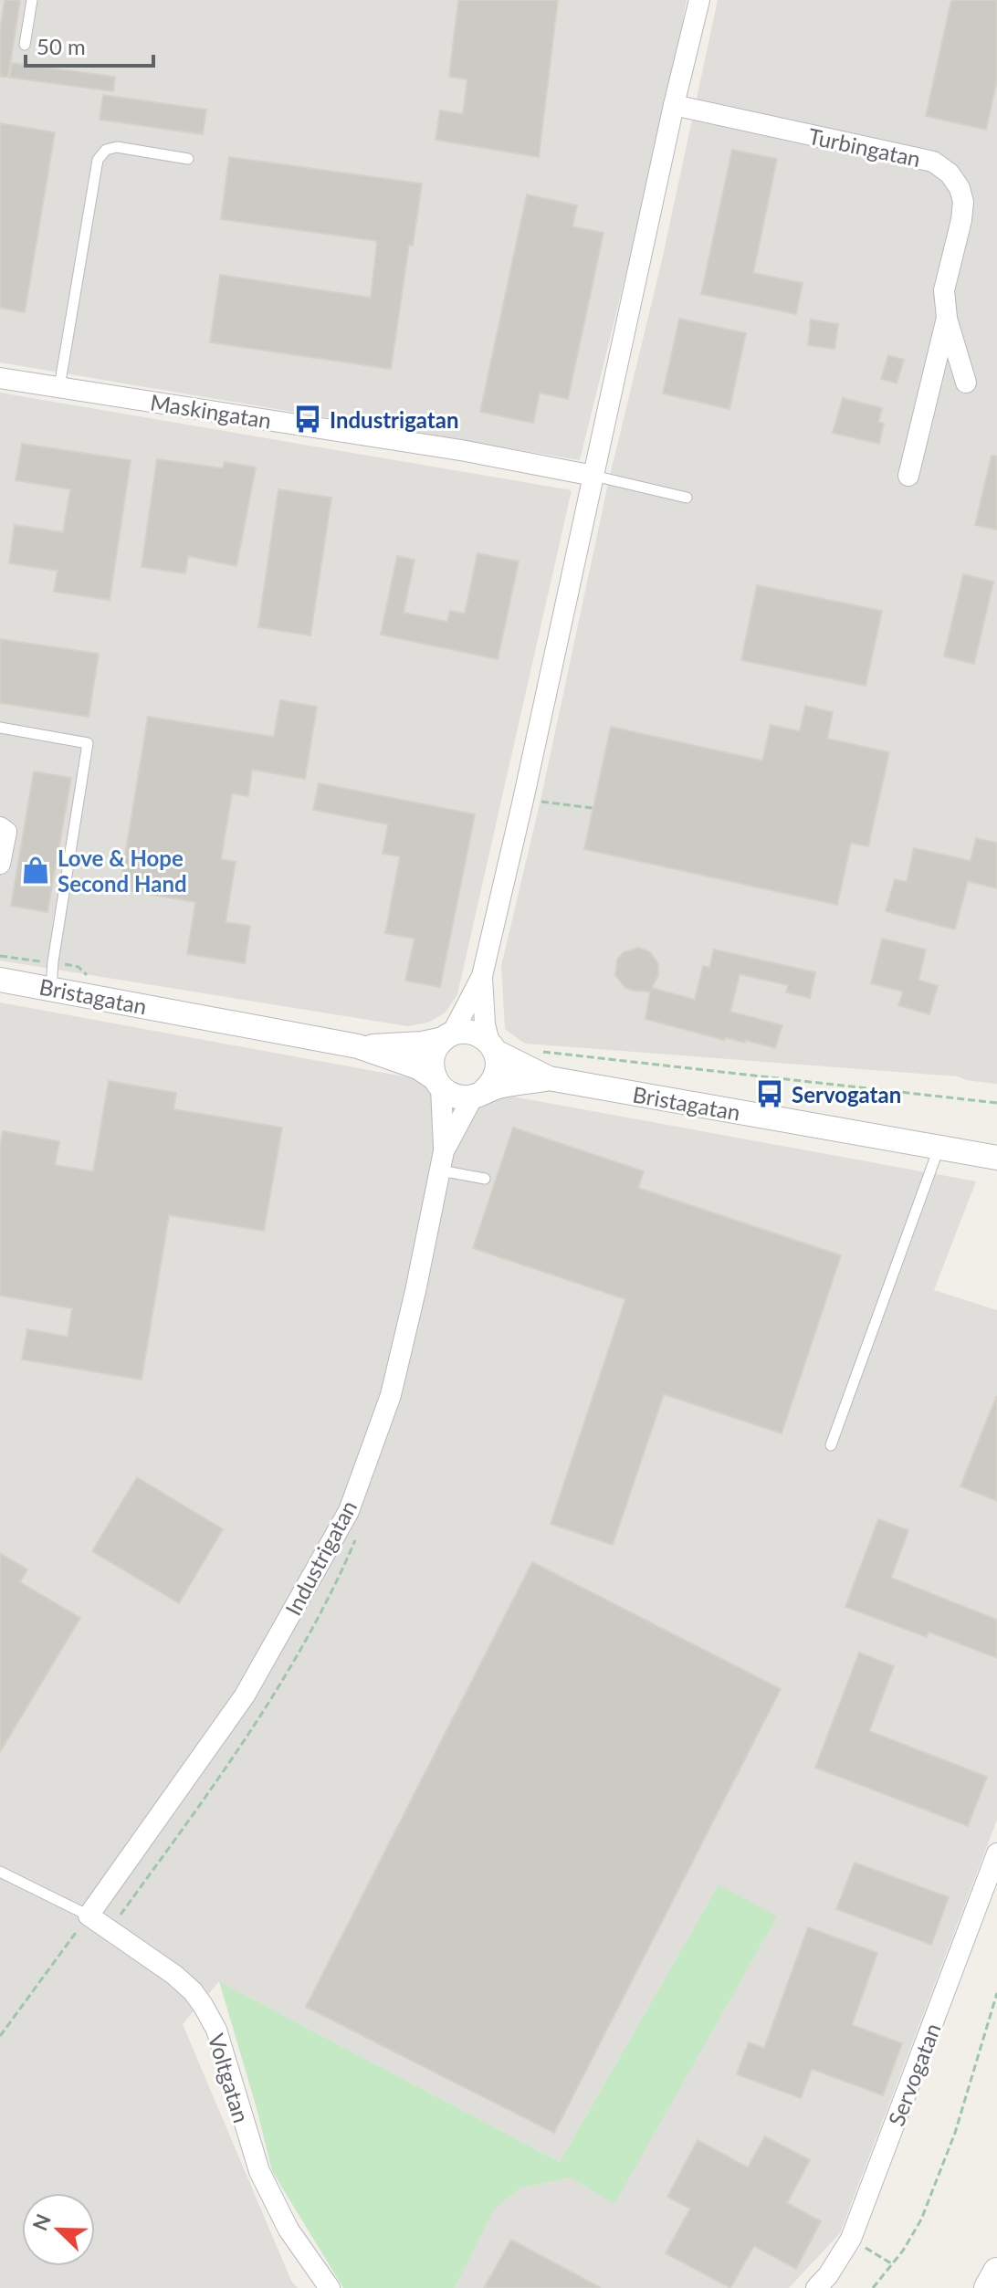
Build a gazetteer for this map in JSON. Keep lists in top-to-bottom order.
{
  "streets": {
    "street": [
      "Turbingatan",
      "Maskingatan",
      "Bristagatan",
      "Industrigatan",
      "Servogatan",
      "Voltgatan"
    ]
  },
  "crossings": [
    ["Bristagatan", "Industrigatan"],
    ["Industrigatan", "Voltgatan"]
  ],
  "places": {
    "bus stop": ["Industrigatan", "Servogatan"],
    "shop": ["Love & Hope Second Hand"]
  },
  "scale_bar": "50 m",
  "north": "top left"
}
